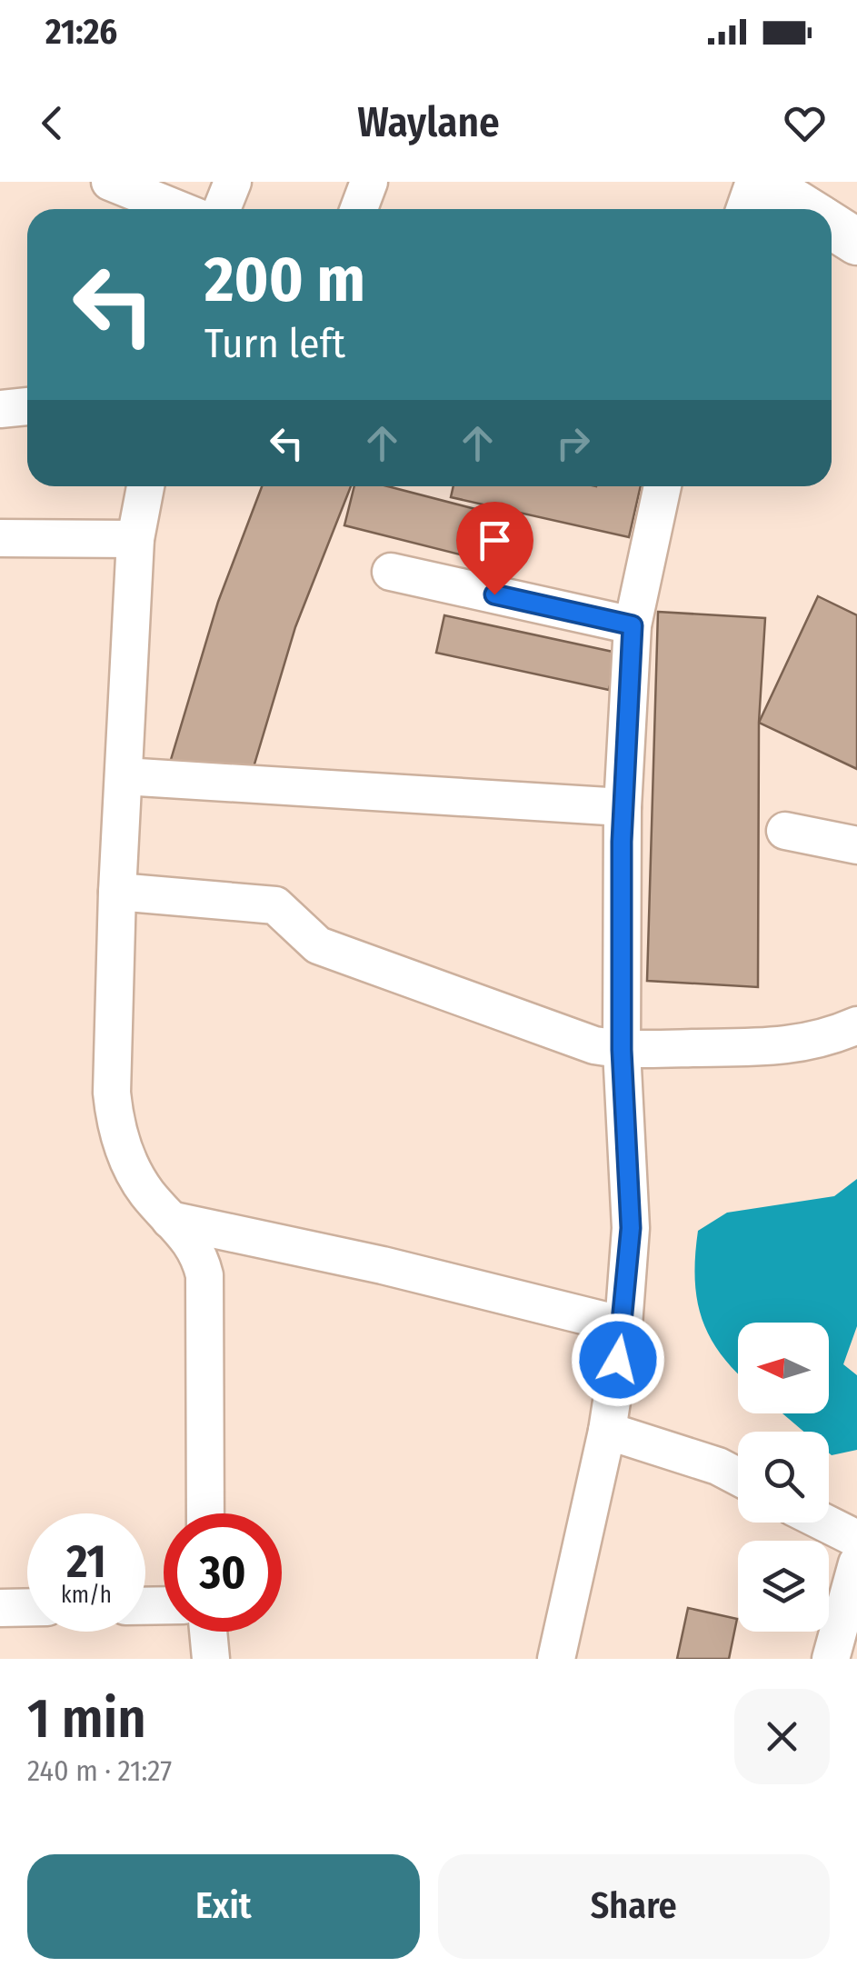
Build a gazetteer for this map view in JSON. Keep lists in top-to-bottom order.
{
  "north": "left",
  "page": {
    "status": "21:26",
    "header": "Waylane",
    "turn": ["200 m", "Turn left"],
    "speed": "21 km/h",
    "limit": "30",
    "heading": ["1 min", "240 m · 21:27"],
    "buttons": ["Exit", "Share"]
  }
}
